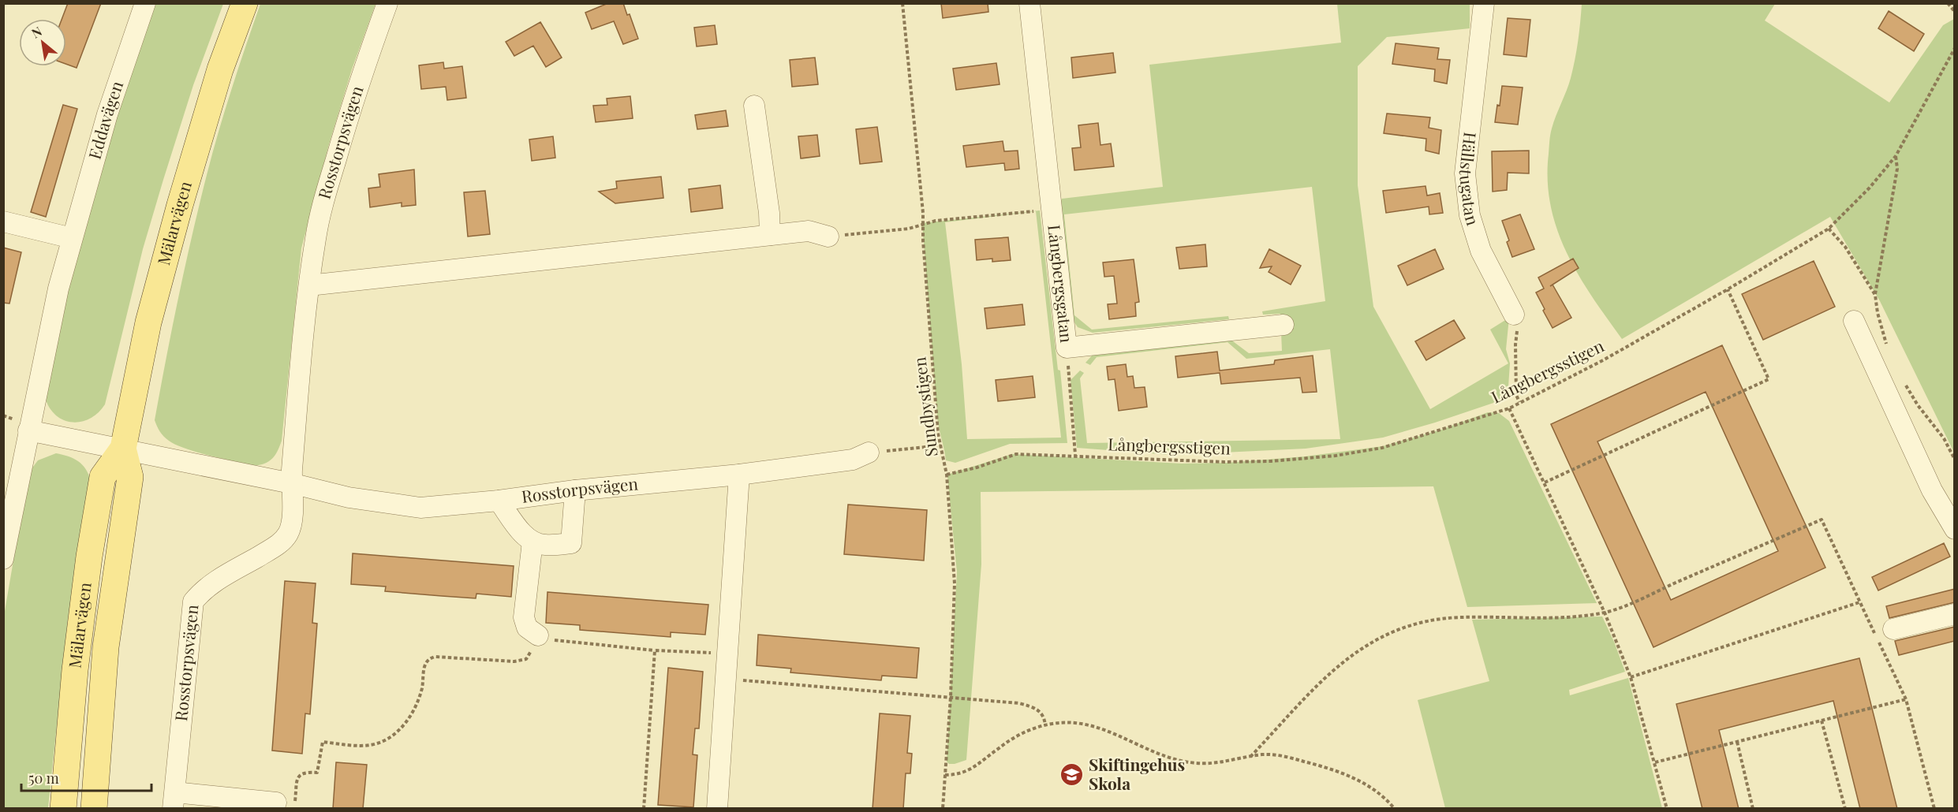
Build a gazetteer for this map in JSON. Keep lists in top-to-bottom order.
{
  "streets": {
    "main road": ["Mälarvägen"],
    "street": [
      "Eddavägen",
      "Rosstorpsvägen",
      "Hällstugatan",
      "Långbergsgatan"
    ],
    "path": ["Långbergsstigen", "Sundbystigen"]
  },
  "crossings": [
    ["Rosstorpsvägen", "Mälarvägen"],
    ["Långbergsstigen", "Sundbystigen"]
  ],
  "places": {
    "school or university": ["Skiftingehus Skola"]
  },
  "scale_bar": "50 m",
  "north": "top left"
}
